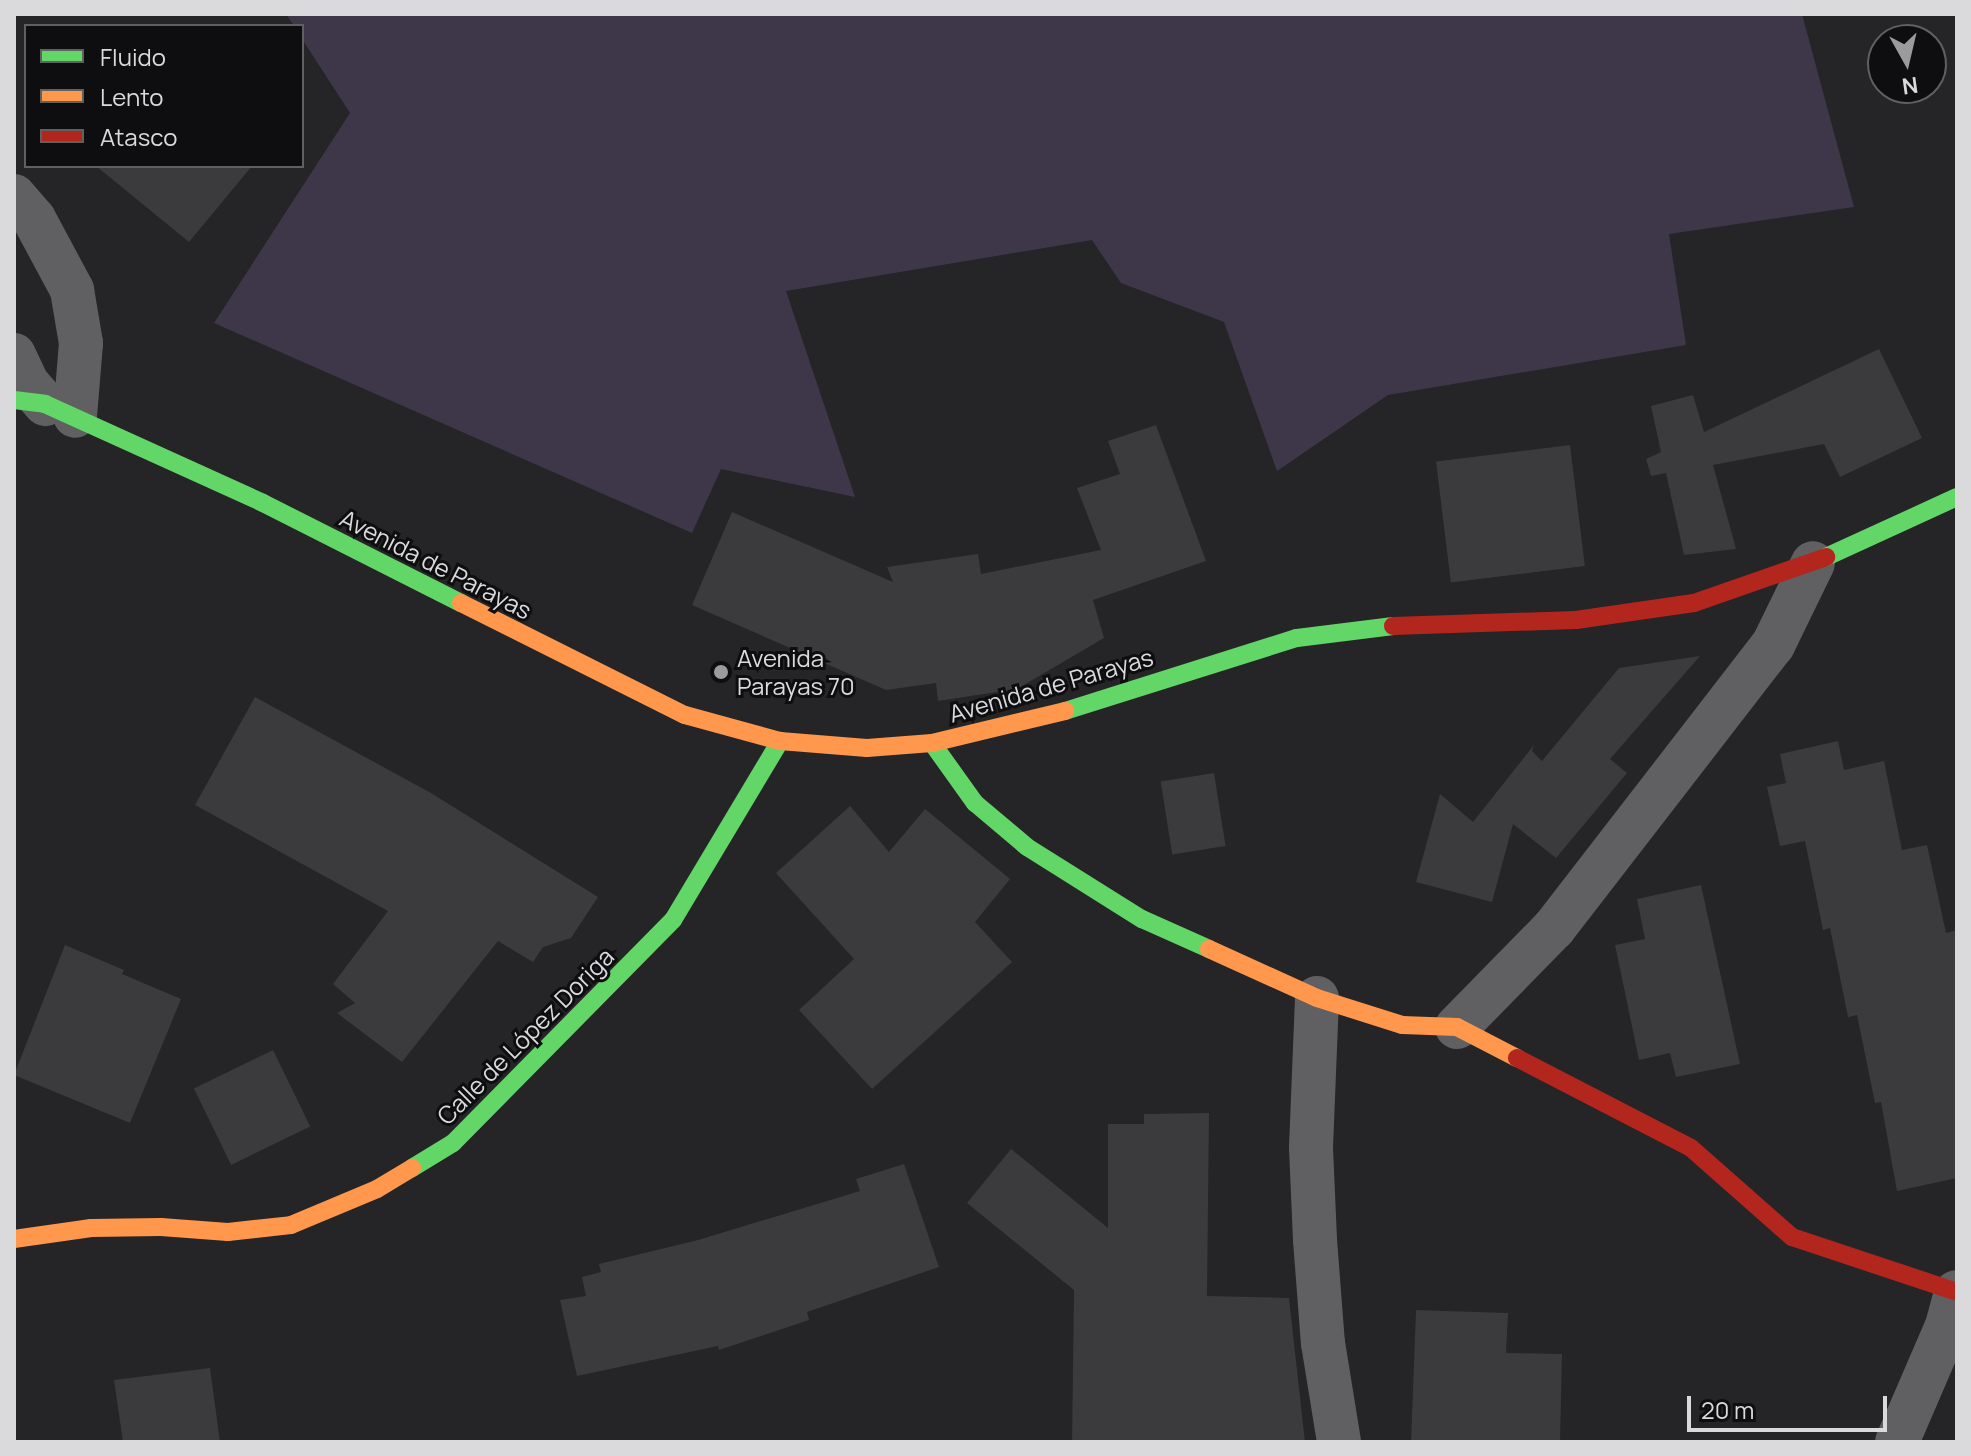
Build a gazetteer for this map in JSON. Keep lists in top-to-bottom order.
{
  "streets": {
    "street": ["Avenida de Parayas", "Calle de López Doriga"]
  },
  "crossings": [
    ["Avenida de Parayas", "Calle de López Doriga"]
  ],
  "places": ["Avenida Parayas 70"],
  "legend": ["Fluido", "Lento", "Atasco"],
  "scale_bar": "20 m",
  "north": "bottom"
}
